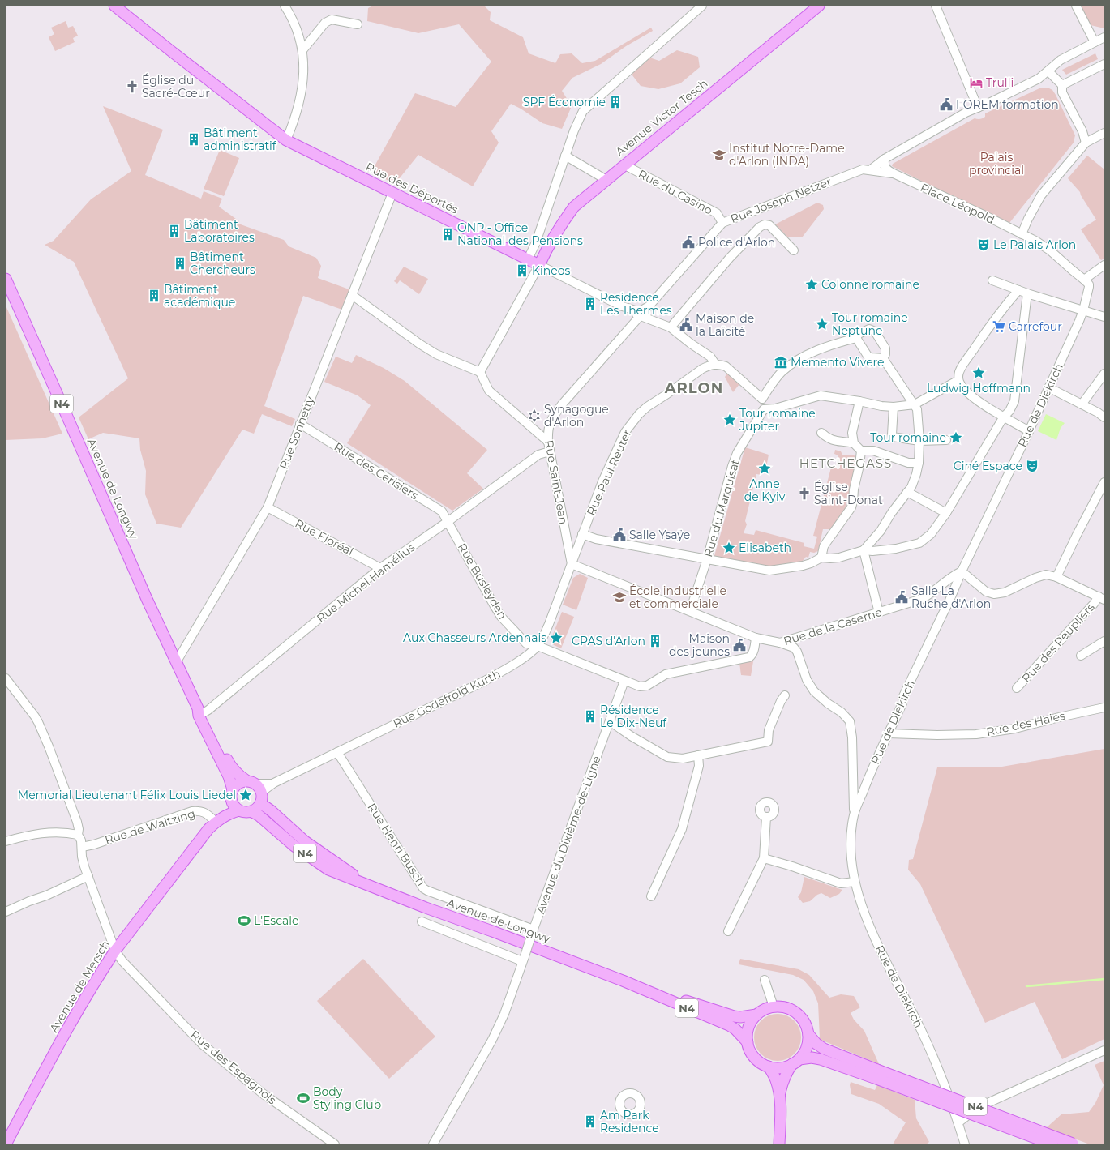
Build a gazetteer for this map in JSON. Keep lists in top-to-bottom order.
{
  "streets": {
    "main road": [
      "Avenue Victor Tesch",
      "Rue des Déportés",
      "N4",
      "Avenue de Longwy",
      "Avenue de Mersch"
    ],
    "street": [
      "Rue du Casino",
      "Rue Joseph Netzer",
      "Place Léopold",
      "Rue de Diekirch",
      "Rue Sonnetty",
      "Rue des Cerisiers",
      "Rue Paul Reuter",
      "Rue Saint-Jean",
      "Rue du Marquisat",
      "Rue Floréal",
      "Rue Busleyden",
      "Rue Michel Hamélius",
      "Rue de la Caserne",
      "Rue des Peupliers",
      "Rue Godefroid Kurth",
      "Rue des Haies",
      "Rue de Waltzing",
      "Avenue du Dixième-de-Ligne",
      "Rue Henri Busch",
      "Rue des Espagnols"
    ]
  },
  "crossings": [
    ["Avenue Victor Tesch", "Rue des Déportés"],
    ["Avenue Victor Tesch", "Rue du Casino"],
    ["Rue des Déportés", "Rue Joseph Netzer"],
    ["Rue des Déportés", "Rue Sonnetty"],
    ["Rue des Déportés", "Rue Paul Reuter"],
    ["Rue des Déportés", "Rue Saint-Jean"],
    ["Rue du Casino", "Rue Joseph Netzer"],
    ["Rue Joseph Netzer", "Place Léopold"],
    ["Rue Joseph Netzer", "Rue Saint-Jean"],
    ["Place Léopold", "Rue de Diekirch"],
    ["N4", "Avenue de Longwy"],
    ["N4", "Rue Godefroid Kurth"],
    ["N4", "Avenue de Mersch"],
    ["Rue de Diekirch", "Rue de la Caserne"],
    ["Rue de Diekirch", "Rue des Haies"],
    ["Rue Sonnetty", "Rue des Cerisiers"],
    ["Rue Sonnetty", "Avenue de Longwy"],
    ["Rue Sonnetty", "Rue Floréal"],
    ["Rue des Cerisiers", "Rue Busleyden"],
    ["Rue des Cerisiers", "Rue Michel Hamélius"],
    ["Rue Paul Reuter", "Rue Saint-Jean"],
    ["Rue Paul Reuter", "Rue de la Caserne"],
    ["Rue Paul Reuter", "Rue Godefroid Kurth"],
    ["Rue Saint-Jean", "Rue Michel Hamélius"],
    ["Rue Saint-Jean", "Rue de la Caserne"],
    ["Rue Saint-Jean", "Rue Godefroid Kurth"],
    ["Avenue de Longwy", "Rue Michel Hamélius"],
    ["Avenue de Longwy", "Rue Godefroid Kurth"],
    ["Avenue de Longwy", "Avenue de Mersch"],
    ["Rue du Marquisat", "Rue de la Caserne"],
    ["Rue Floréal", "Rue Michel Hamélius"],
    ["Rue Busleyden", "Rue Michel Hamélius"],
    ["Rue Busleyden", "Rue de la Caserne"],
    ["Rue Busleyden", "Rue Godefroid Kurth"],
    ["Rue Busleyden", "Avenue du Dixième-de-Ligne"],
    ["Rue de la Caserne", "Rue Godefroid Kurth"],
    ["Rue Godefroid Kurth", "Rue Henri Busch"],
    ["Rue Godefroid Kurth", "Avenue de Mersch"],
    ["Rue de Waltzing", "Avenue de Mersch"],
    ["Rue de Waltzing", "Rue des Espagnols"],
    ["Avenue du Dixième-de-Ligne", "Rue Henri Busch"],
    ["Avenue de Mersch", "Rue des Espagnols"]
  ],
  "districts": ["ARLON", "HETCHEGASS"],
  "parks": ["Palais provincial"],
  "places": {
    "hotel": ["Trulli"],
    "church": ["Église du Sacré-Cœur", "Église Saint-Donat"],
    "building": [
      "SPF Économie",
      "Bâtiment administratif",
      "Bâtiment Laboratoires",
      "ONP - Office National des Pensions",
      "Bâtiment Chercheurs",
      "Kineos",
      "Bâtiment académique",
      "Residence Les Thermes",
      "CPAS d'Arlon",
      "Résidence Le Dix-Neuf",
      "Am Park Residence"
    ],
    "public building": [
      "FOREM formation",
      "Police d'Arlon",
      "Maison de la Laïcité",
      "Salle Ysaÿe",
      "Salle La Ruche d'Arlon",
      "Maison des jeunes"
    ],
    "school or university": ["Institut Notre-Dame d'Arlon (INDA)", "École industrielle et commerciale"],
    "theatre": ["Le Palais Arlon", "Ciné Espace"],
    "place": [
      "Colonne romaine",
      "Tour romaine Neptune",
      "Ludwig Hoffmann",
      "Tour romaine Jupiter",
      "Tour romaine",
      "Anne de Kyiv",
      "Elisabeth",
      "Aux Chasseurs Ardennais",
      "Memorial Lieutenant Félix Louis Liedel"
    ],
    "supermarket": ["Carrefour"],
    "museum": ["Memento Vivere"],
    "synagogue": ["Synagogue d'Arlon"],
    "sports": ["L'Escale", "Body Styling Club"]
  }
}
